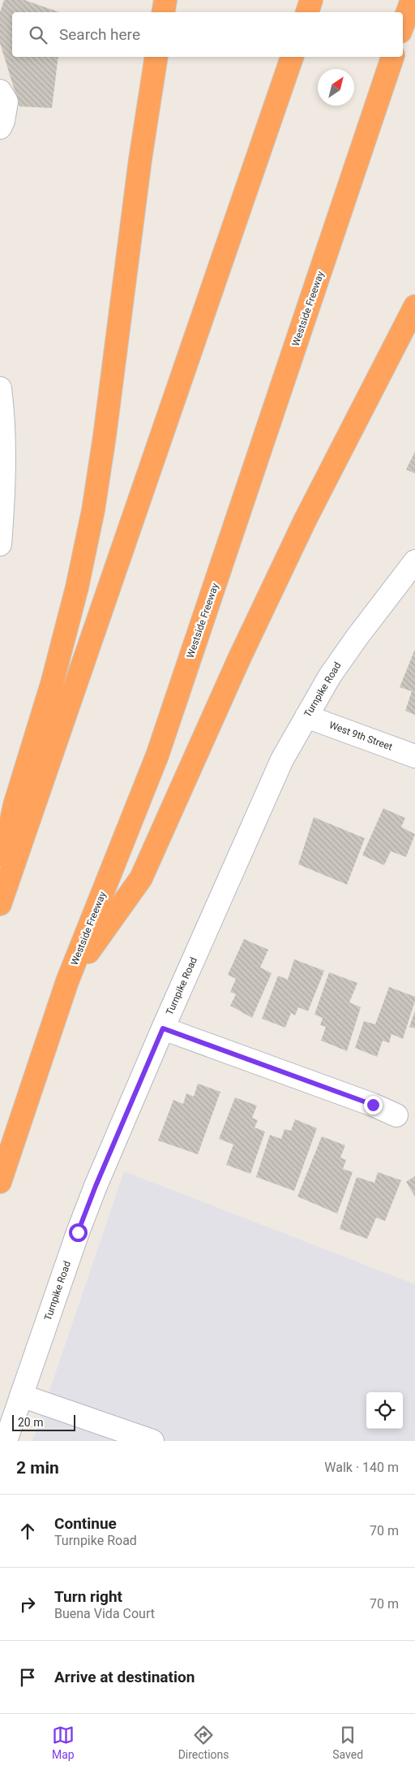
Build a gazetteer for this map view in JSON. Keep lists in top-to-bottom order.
{
  "streets": {
    "highway": ["Westside Freeway"],
    "street": ["Turnpike Road", "West 9th Street"]
  },
  "crossings": [
    ["Turnpike Road", "West 9th Street"]
  ],
  "scale_bar": "20 m",
  "north": "top right",
  "page": {
    "search": "Search here",
    "scale": "20 m",
    "heading": ["2 min", "Walk · 140 m"],
    "list": [
      ["Continue", "Turnpike Road", "70 m"],
      ["Turn right", "Buena Vida Court", "70 m"],
      "Arrive at destination"
    ],
    "nav": ["Map", "Directions", "Saved"]
  }
}
